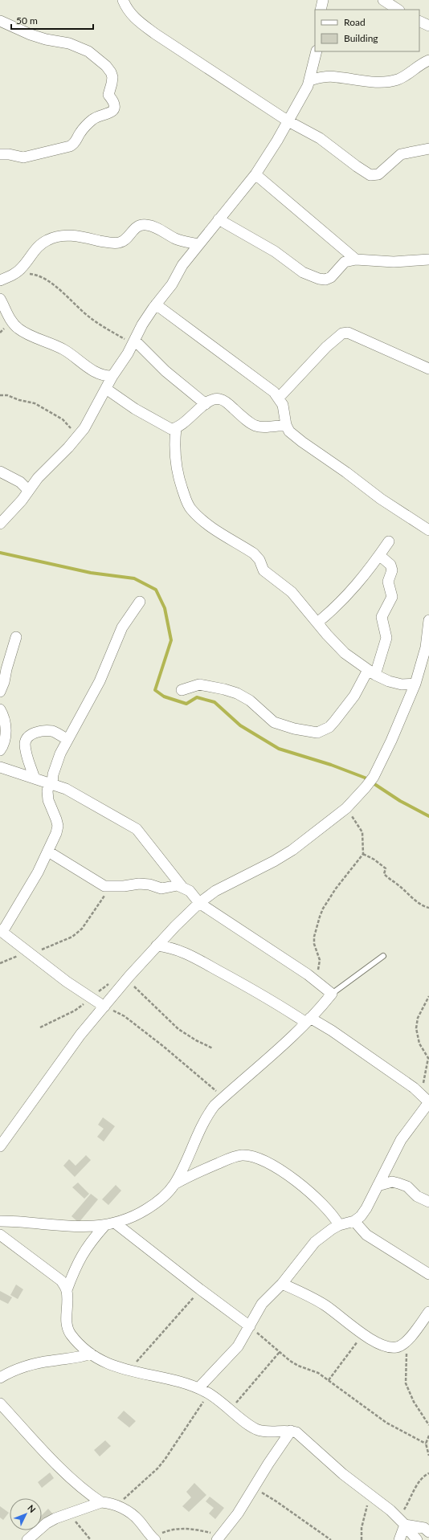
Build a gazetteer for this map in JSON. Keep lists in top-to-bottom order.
{
  "legend": ["Road", "Building"],
  "scale_bar": "50 m",
  "north": "top right"
}
